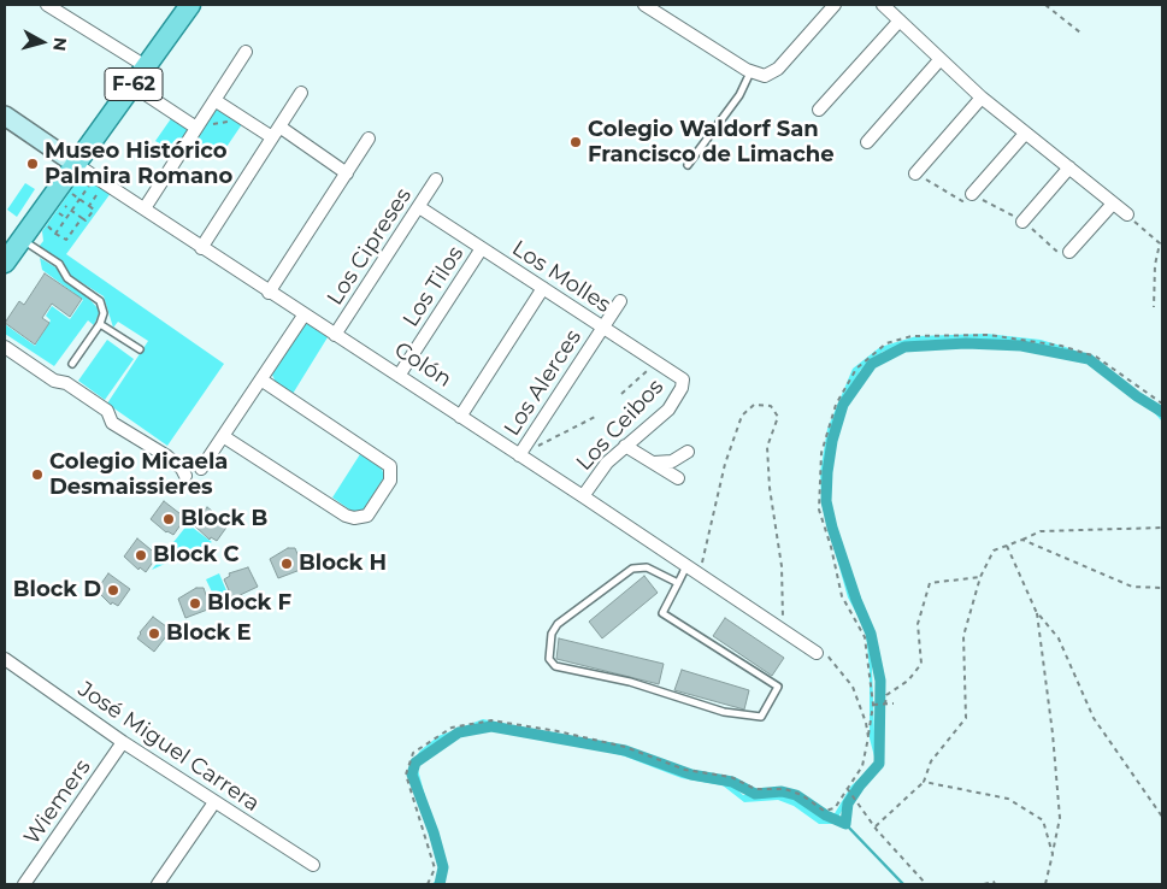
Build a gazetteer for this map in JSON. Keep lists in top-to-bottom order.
{
  "streets": {
    "main road": ["F-62"],
    "street": [
      "Los Cipreses",
      "Los Molles",
      "Los Tilos",
      "Colón",
      "Los Alerces",
      "Los Ceibos",
      "José Miguel Carrera",
      "Wiemers"
    ]
  },
  "crossings": [
    ["F-62", "Colón"],
    ["Los Cipreses", "Los Molles"],
    ["Los Cipreses", "Colón"],
    ["Los Molles", "Los Tilos"],
    ["Los Molles", "Los Alerces"],
    ["Los Molles", "Los Ceibos"],
    ["Los Tilos", "Colón"],
    ["Colón", "Los Alerces"],
    ["Colón", "Los Ceibos"],
    ["José Miguel Carrera", "Wiemers"]
  ],
  "places": [
    "Colegio Waldorf San Francisco de Limache",
    "Museo Histórico Palmira Romano",
    "Colegio Micaela Desmaissieres",
    "Block B",
    "Block C",
    "Block H",
    "Block D",
    "Block F",
    "Block E"
  ],
  "north": "right"
}
